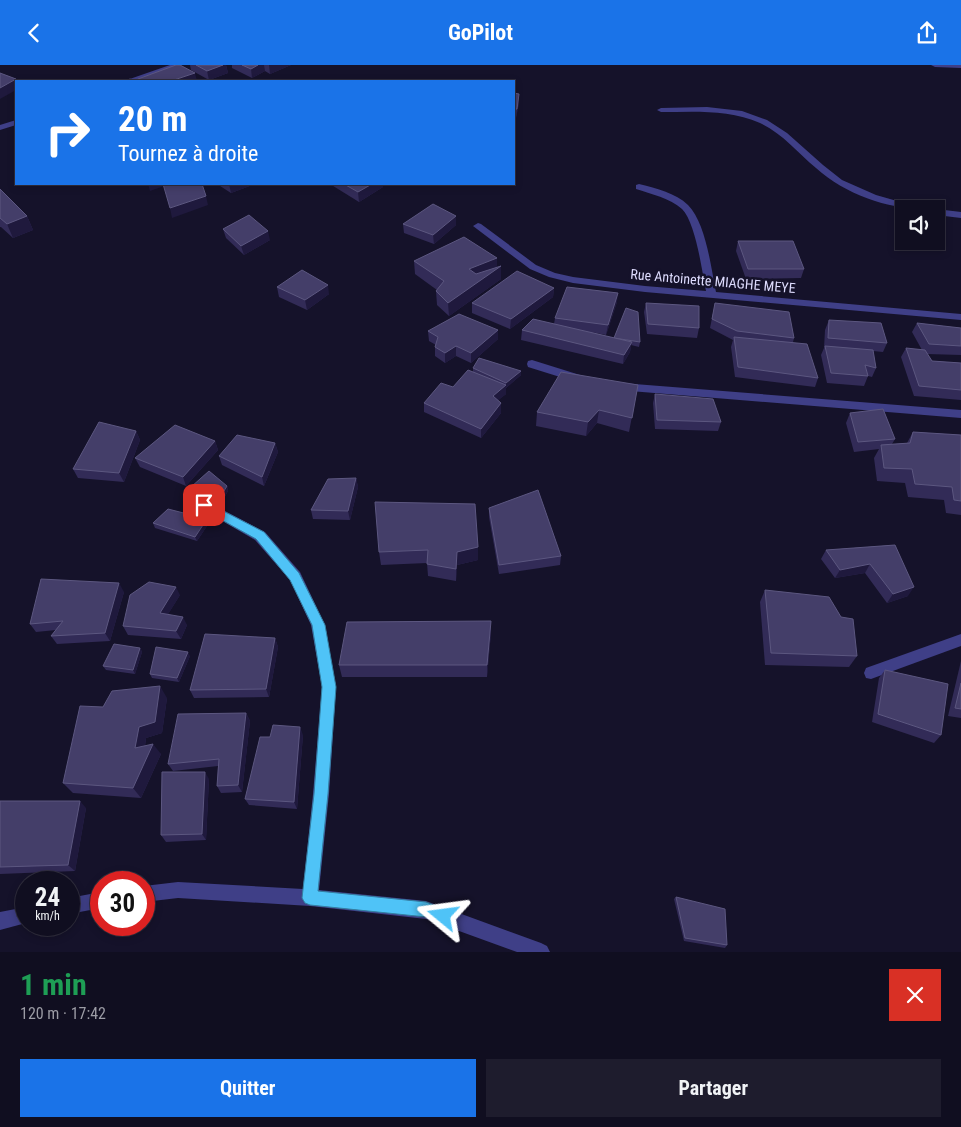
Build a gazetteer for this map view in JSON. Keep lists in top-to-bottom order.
{
  "streets": {
    "street": ["Rue Antoinette MIAGHE MEYE"]
  },
  "page": {
    "header": "GoPilot",
    "turn": ["20 m", "Tournez à droite"],
    "speed": "24 km/h",
    "limit": "30",
    "heading": ["1 min", "120 m · 17:42"],
    "buttons": ["Quitter", "Partager"]
  }
}
